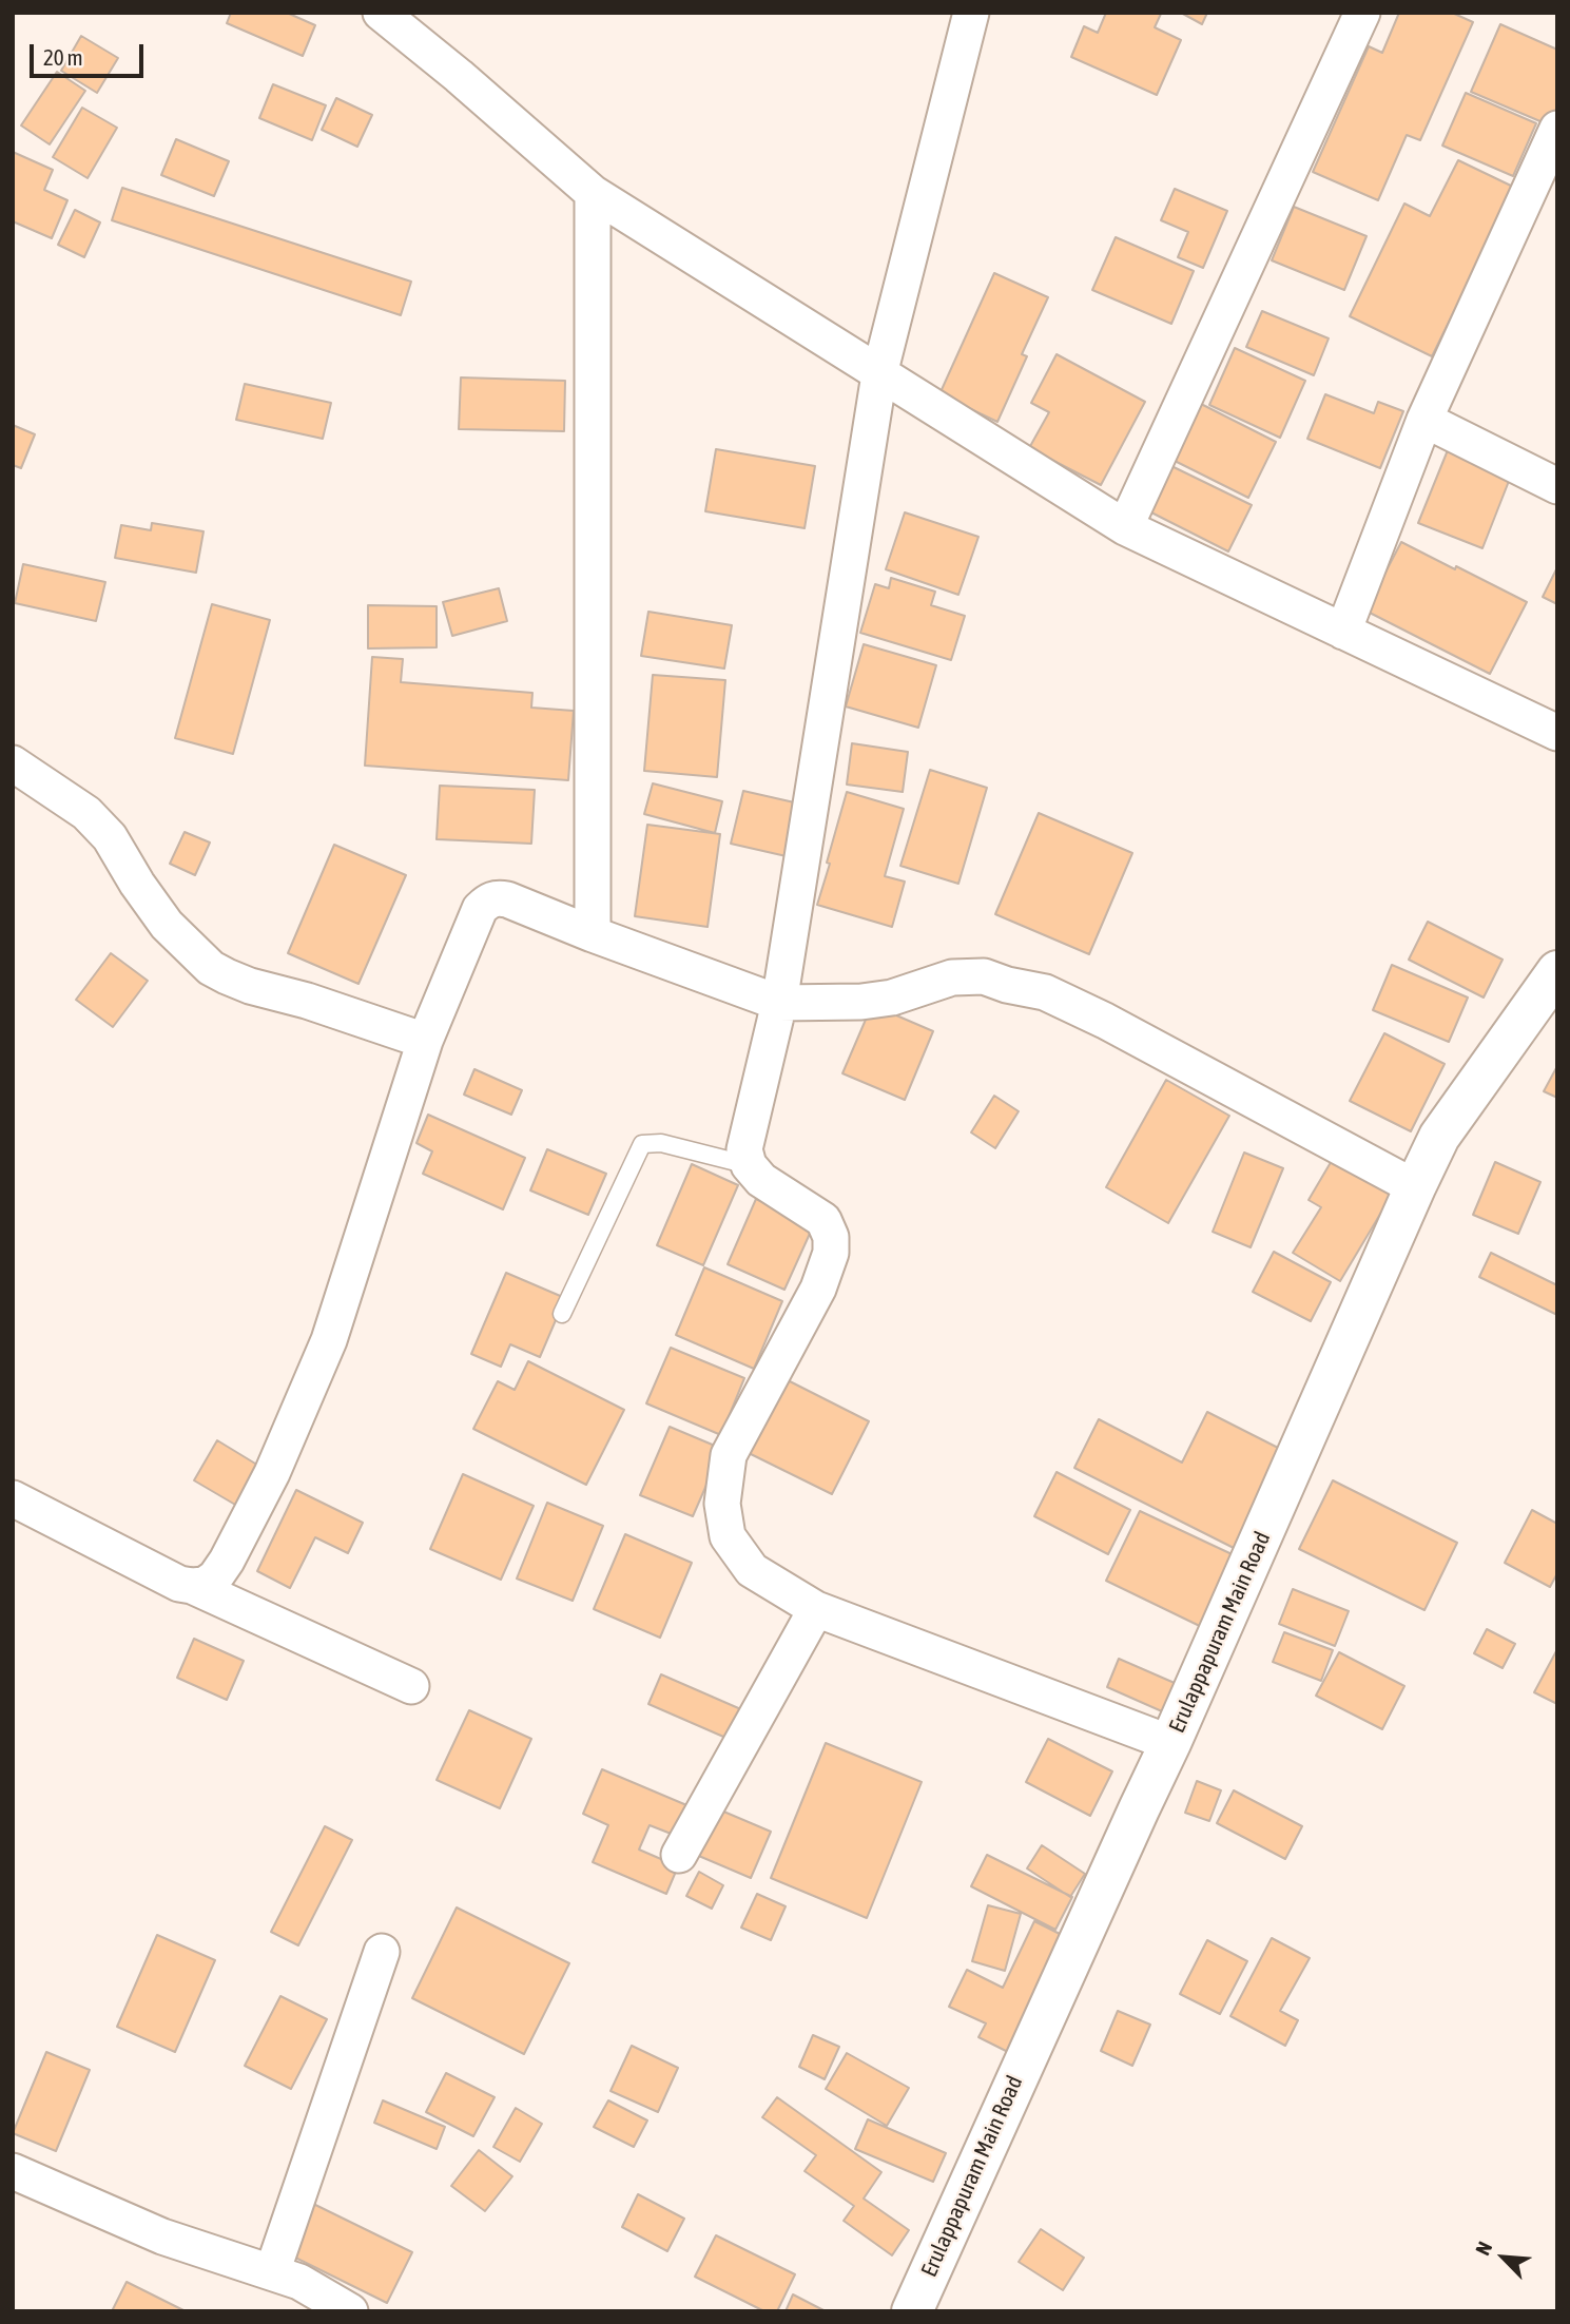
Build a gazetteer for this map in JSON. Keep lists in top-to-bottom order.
{
  "streets": {
    "street": ["Erulappapuram Main Road"]
  },
  "scale_bar": "20 m",
  "north": "top left"
}
